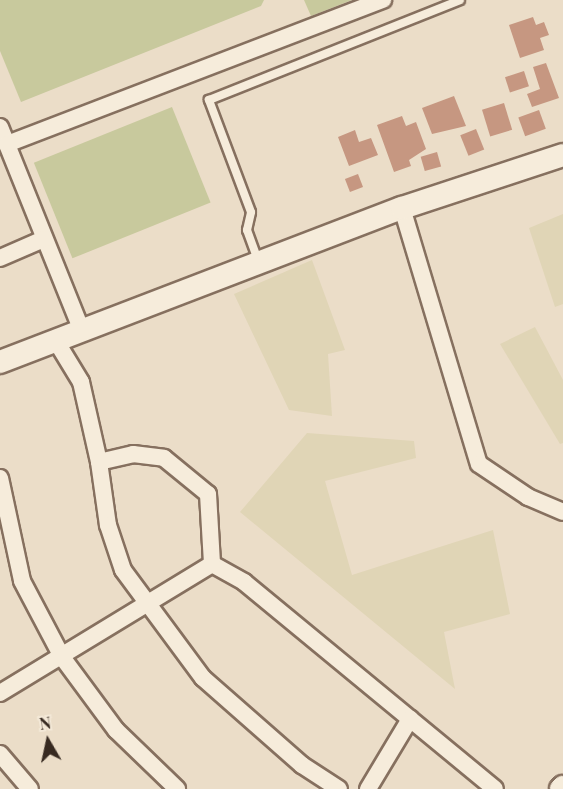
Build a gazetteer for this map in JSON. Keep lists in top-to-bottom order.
{
  "north": "top"
}
